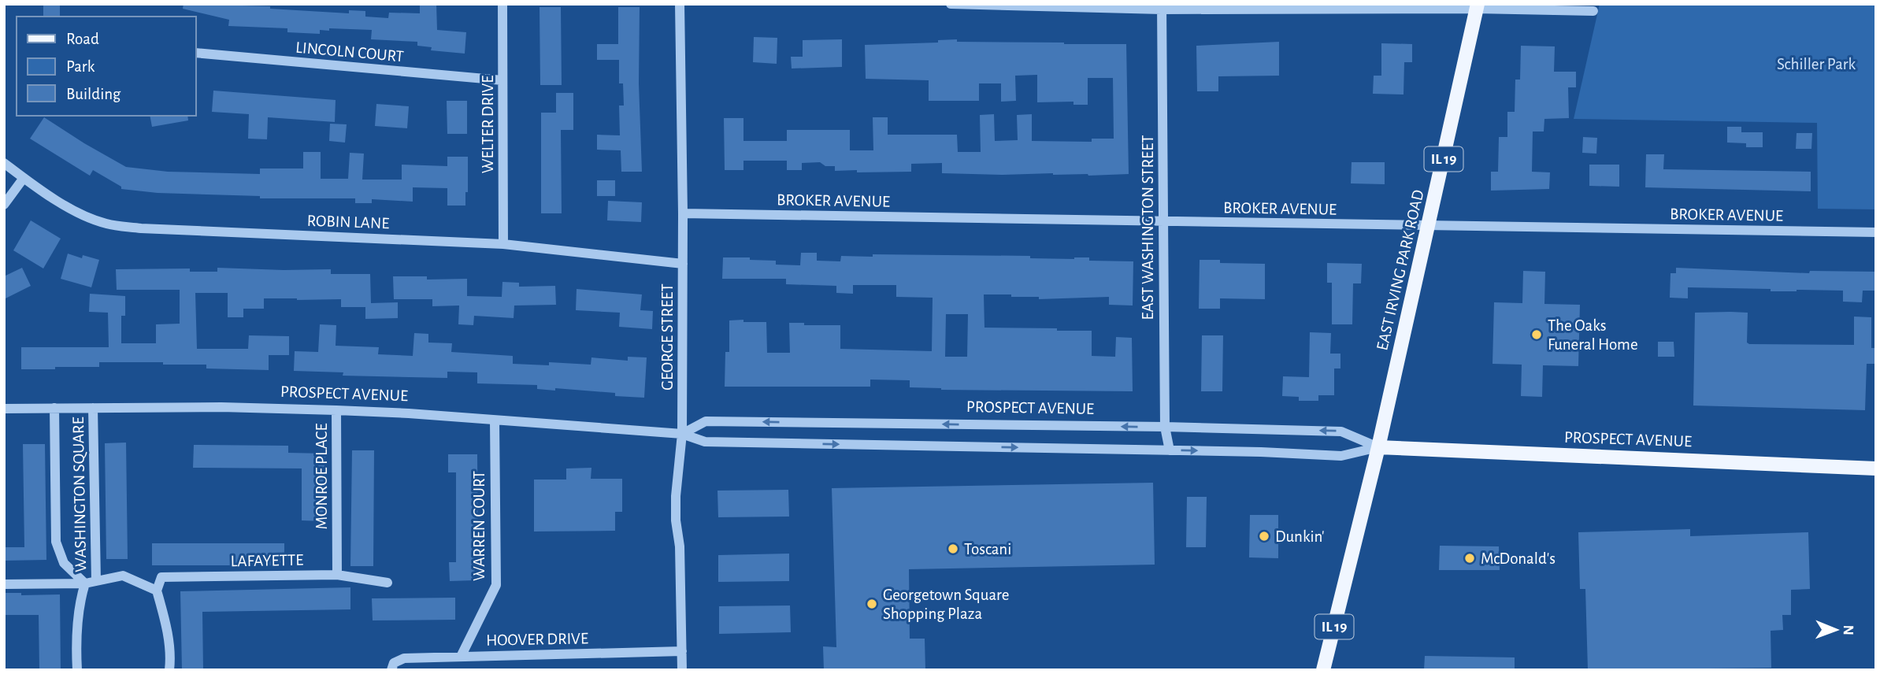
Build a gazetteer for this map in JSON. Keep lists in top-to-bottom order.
{
  "streets": {
    "main road": ["IL 19", "EAST IRVING PARK ROAD", "PROSPECT AVENUE"],
    "street": [
      "LINCOLN COURT",
      "WELTER DRIVE",
      "BROKER AVENUE",
      "ROBIN LANE",
      "EAST WASHINGTON STREET",
      "GEORGE STREET",
      "MONROE PLACE",
      "WASHINGTON SQUARE",
      "WARREN COURT",
      "LAFAYETTE",
      "HOOVER DRIVE"
    ]
  },
  "crossings": [
    ["LINCOLN COURT", "WELTER DRIVE"],
    ["WELTER DRIVE", "ROBIN LANE"],
    ["IL 19", "EAST IRVING PARK ROAD"],
    ["IL 19", "PROSPECT AVENUE"],
    ["BROKER AVENUE", "EAST WASHINGTON STREET"],
    ["BROKER AVENUE", "EAST IRVING PARK ROAD"],
    ["BROKER AVENUE", "GEORGE STREET"],
    ["ROBIN LANE", "GEORGE STREET"],
    ["EAST WASHINGTON STREET", "PROSPECT AVENUE"],
    ["EAST IRVING PARK ROAD", "PROSPECT AVENUE"],
    ["GEORGE STREET", "PROSPECT AVENUE"],
    ["GEORGE STREET", "HOOVER DRIVE"],
    ["PROSPECT AVENUE", "MONROE PLACE"],
    ["PROSPECT AVENUE", "WASHINGTON SQUARE"],
    ["PROSPECT AVENUE", "WARREN COURT"],
    ["MONROE PLACE", "LAFAYETTE"],
    ["WASHINGTON SQUARE", "LAFAYETTE"],
    ["WARREN COURT", "HOOVER DRIVE"]
  ],
  "parks": ["Schiller Park"],
  "places": [
    "The Oaks Funeral Home",
    "Dunkin'",
    "Toscani",
    "McDonald's",
    "Georgetown Square Shopping Plaza"
  ],
  "legend": ["Road", "Park", "Building"],
  "north": "right"
}
